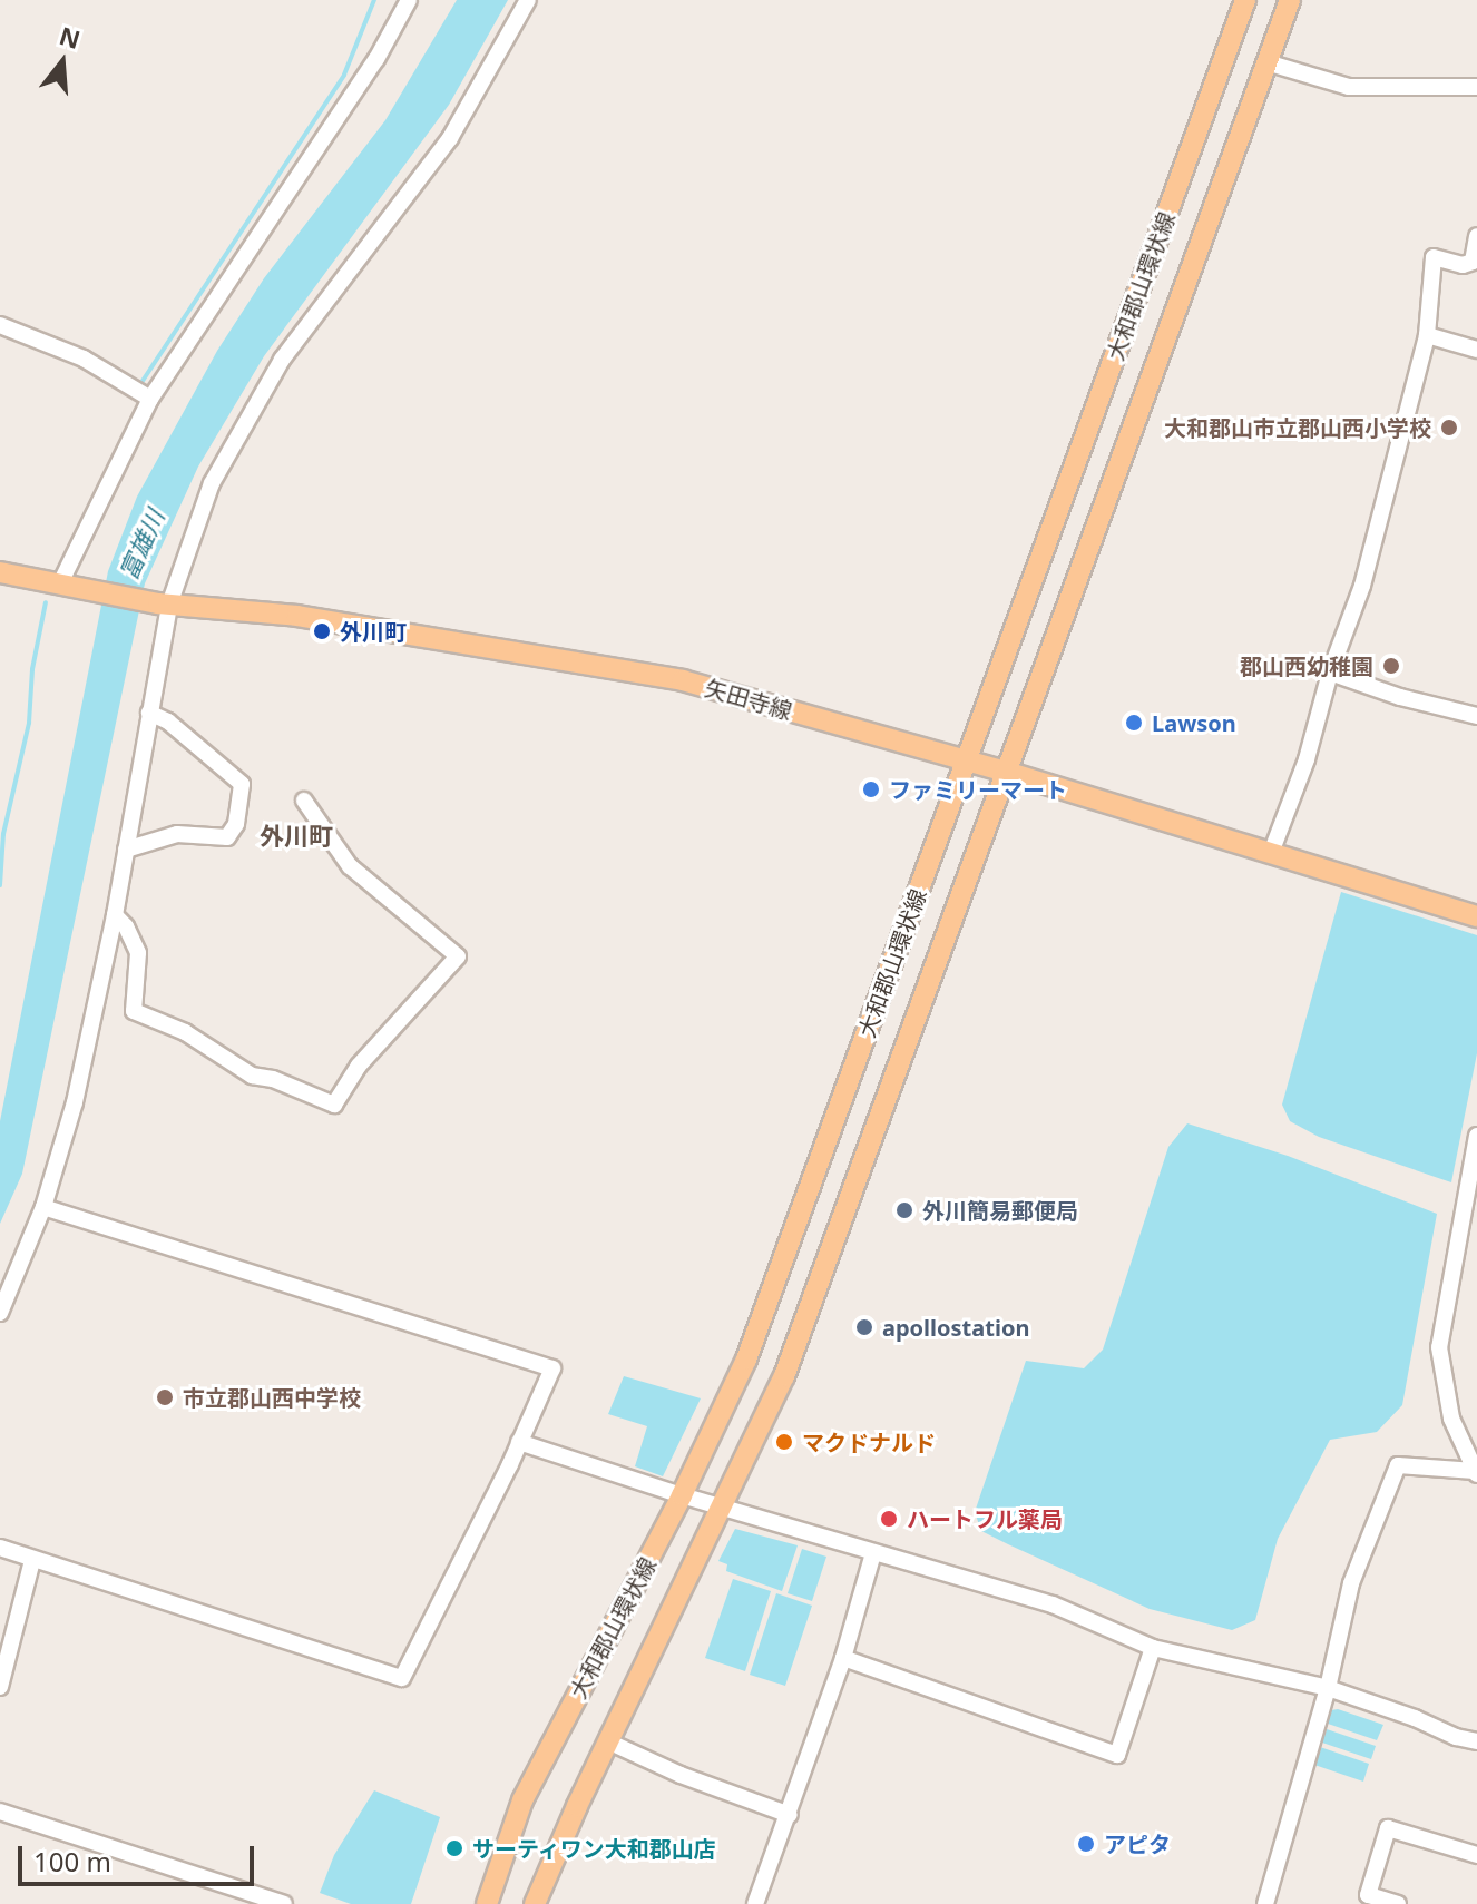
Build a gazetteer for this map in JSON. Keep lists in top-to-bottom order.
{
  "streets": {
    "main road": ["大和郡山環状線", "矢田寺線"]
  },
  "crossings": [
    ["大和郡山環状線", "矢田寺線"]
  ],
  "districts": ["外川町"],
  "water": ["富雄川"],
  "places": [
    "大和郡山市立郡山西小学校",
    "外川町",
    "郡山西幼稚園",
    "Lawson",
    "ファミリーマート",
    "外川簡易郵便局",
    "apollostation",
    "市立郡山西中学校",
    "マクドナルド",
    "ハートフル薬局",
    "アピタ",
    "サーティワン大和郡山店"
  ],
  "scale_bar": "100 m",
  "north": "top"
}
